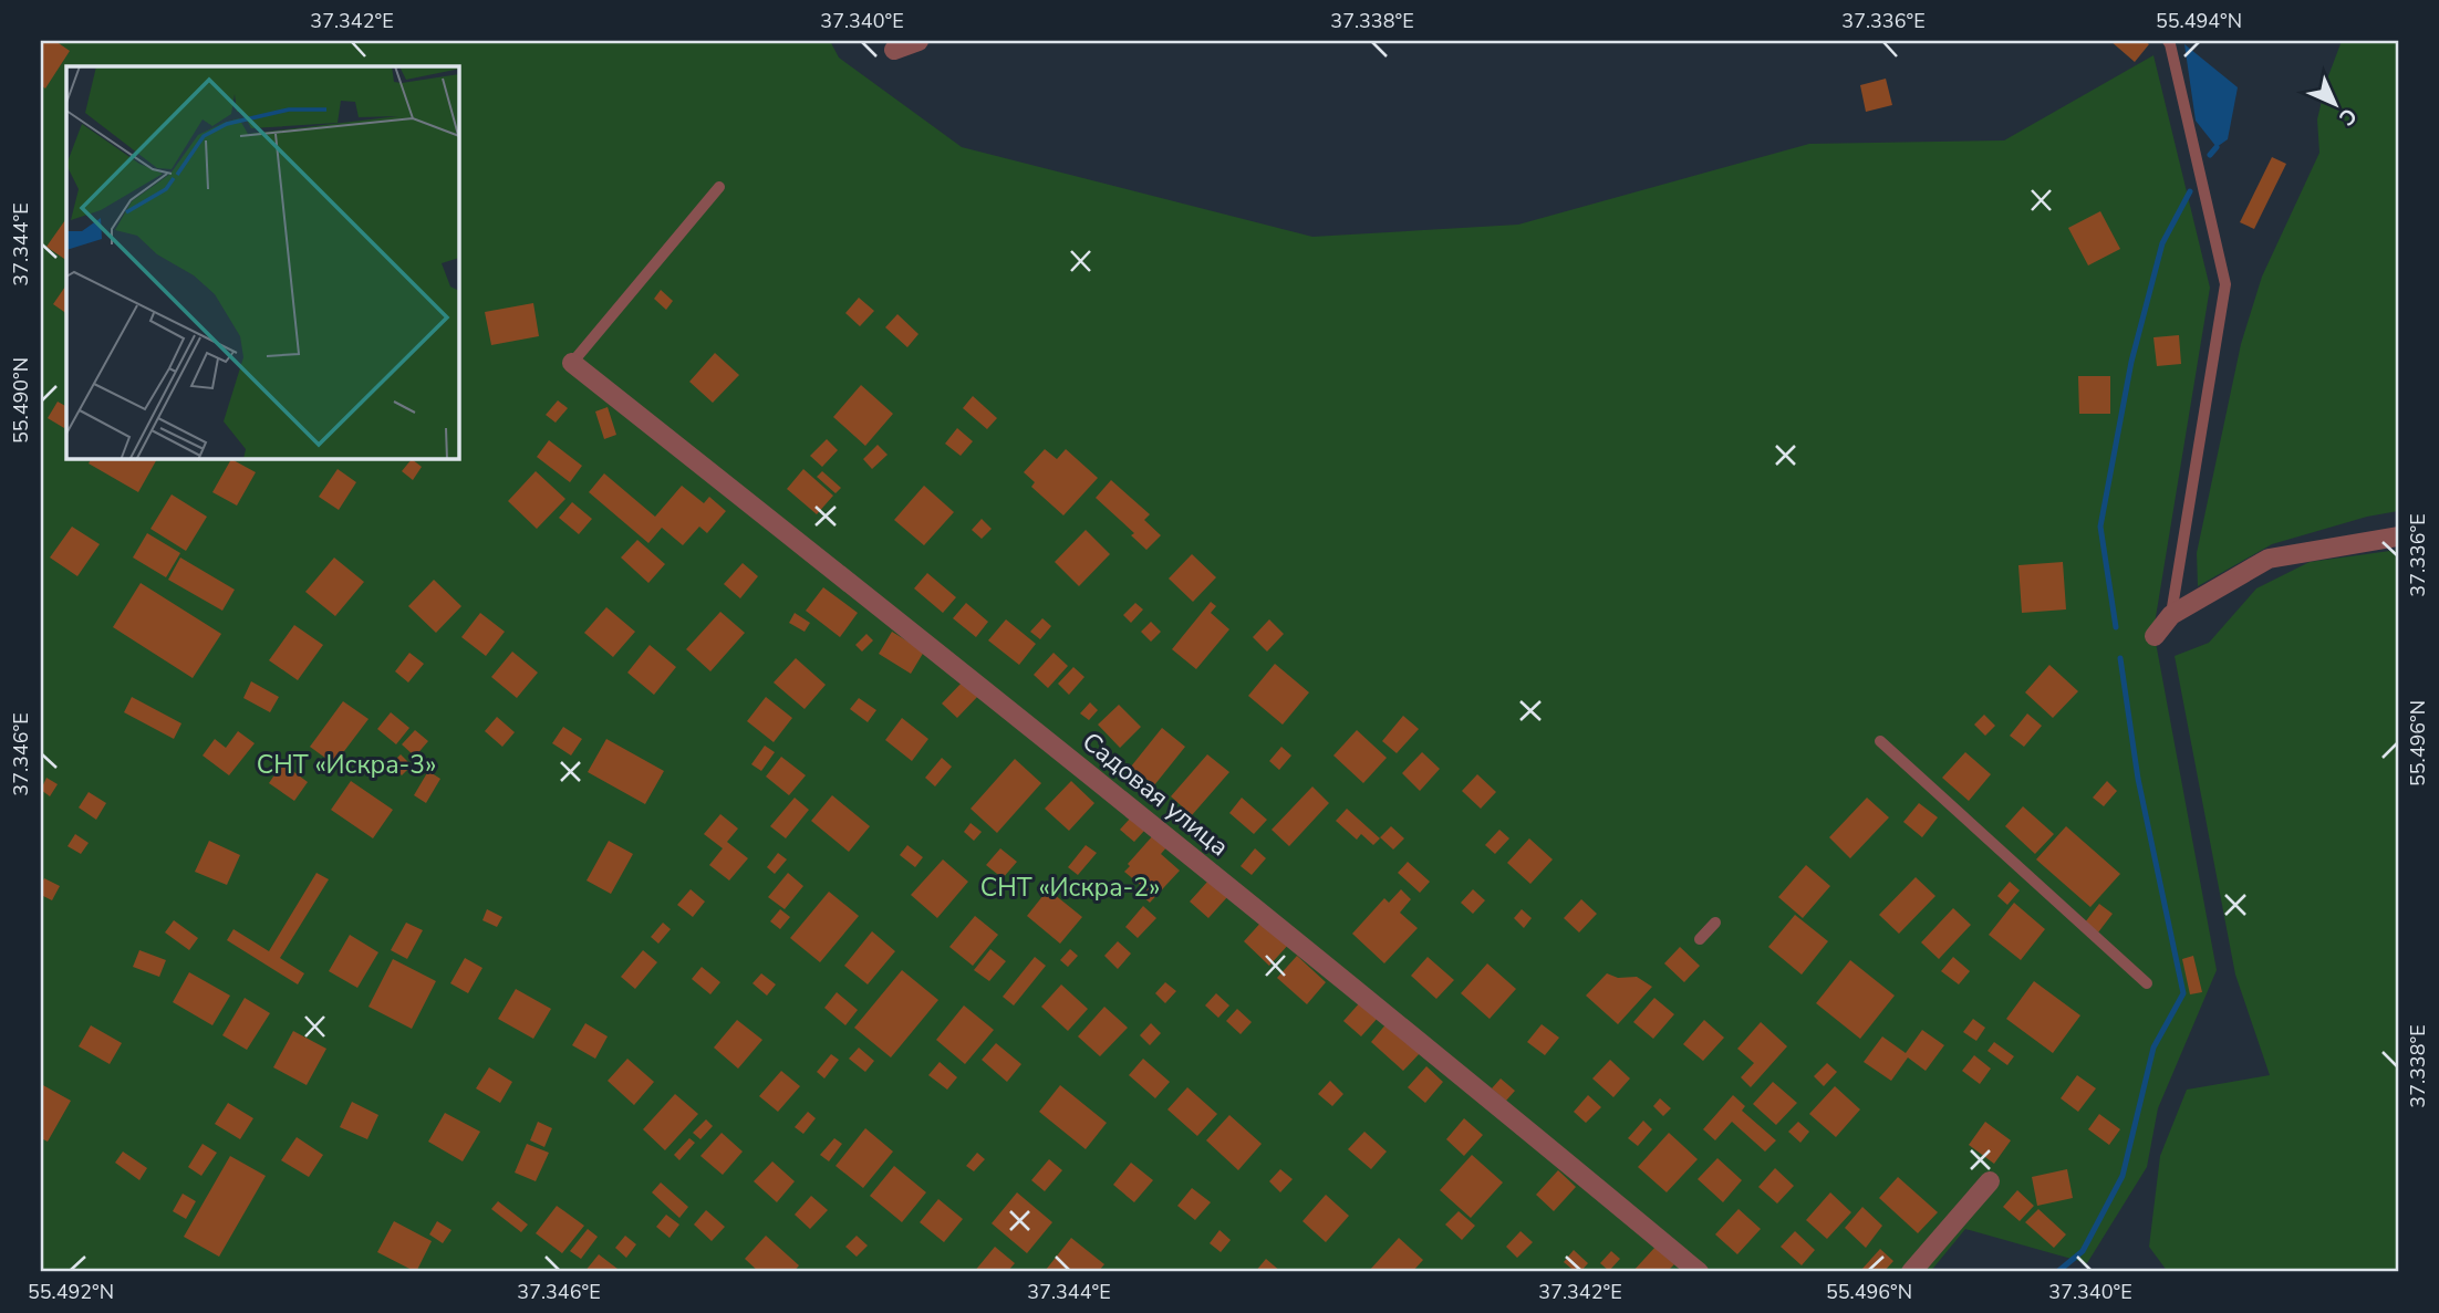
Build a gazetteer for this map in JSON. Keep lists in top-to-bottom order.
{
  "streets": {
    "street": ["Садовая улица"]
  },
  "parks": ["СНТ «Искра-3»", "СНТ «Искра-2»"],
  "north": "bottom right",
  "coordinates": [
    "37.342°E",
    "37.340°E",
    "37.338°E",
    "37.336°E",
    "55.494°N",
    "37.344°E",
    "55.490°N",
    "55.496°N",
    "37.346°E",
    "55.492°N"
  ]
}
